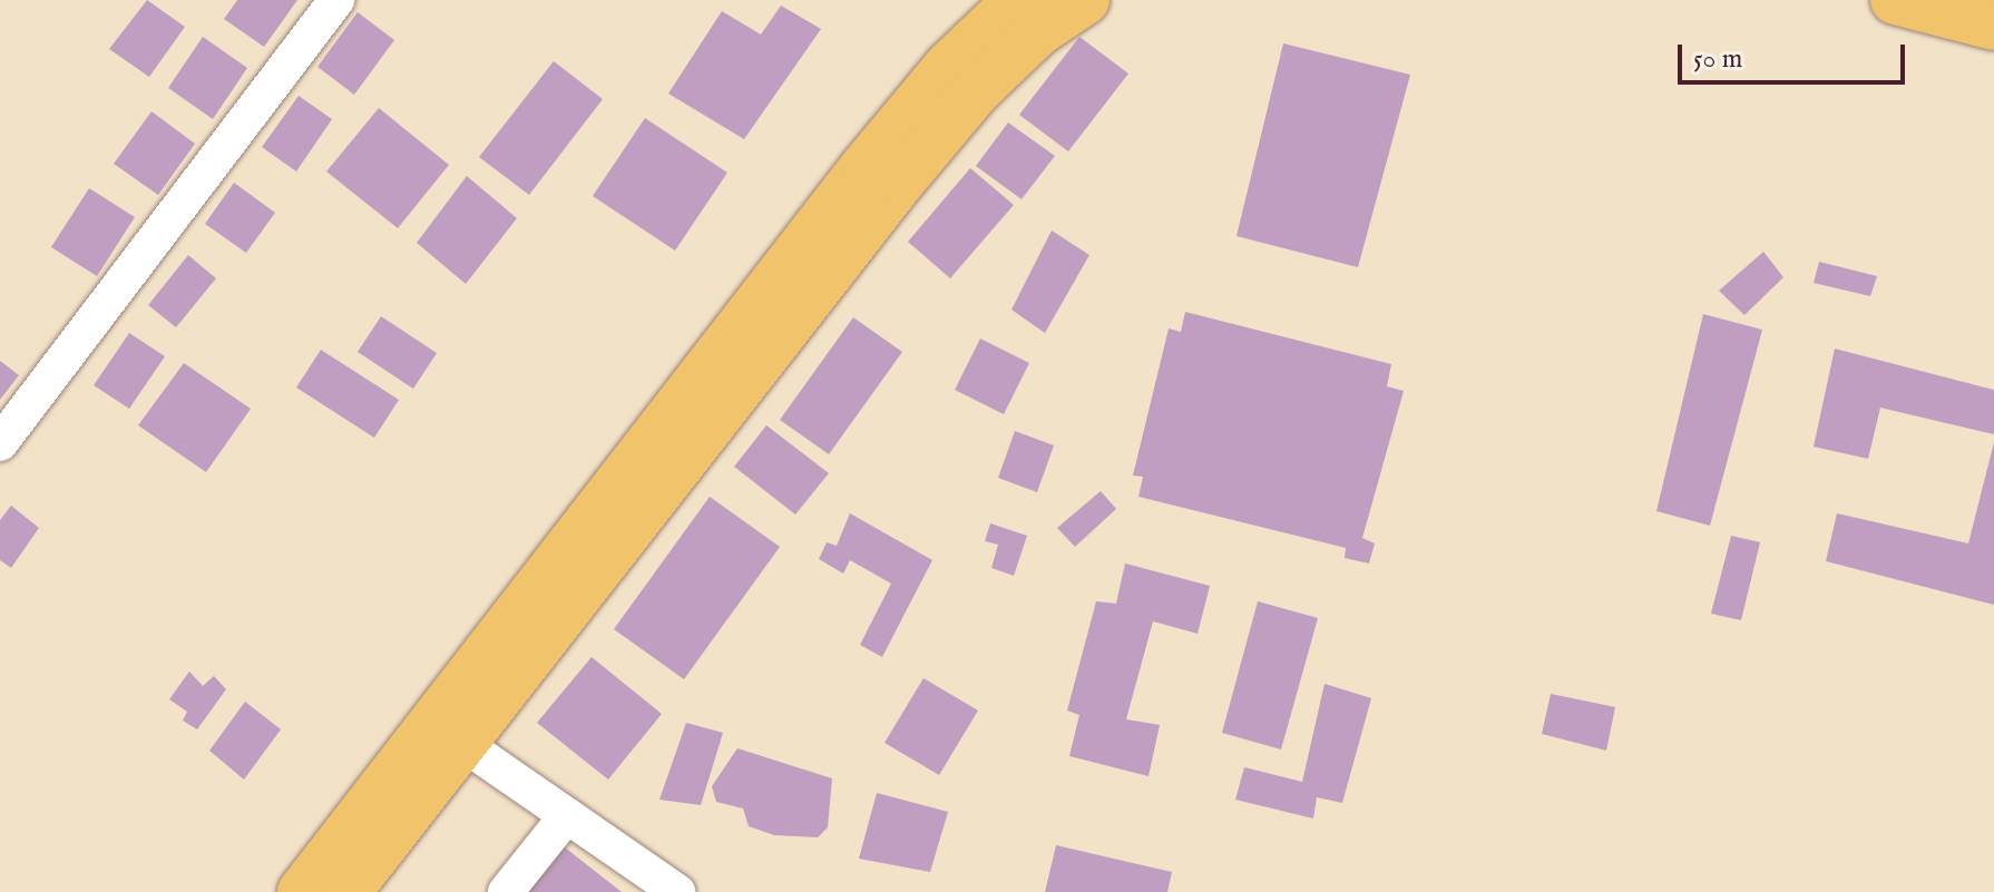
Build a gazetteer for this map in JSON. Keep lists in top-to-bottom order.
{
  "scale_bar": "50 m"
}
